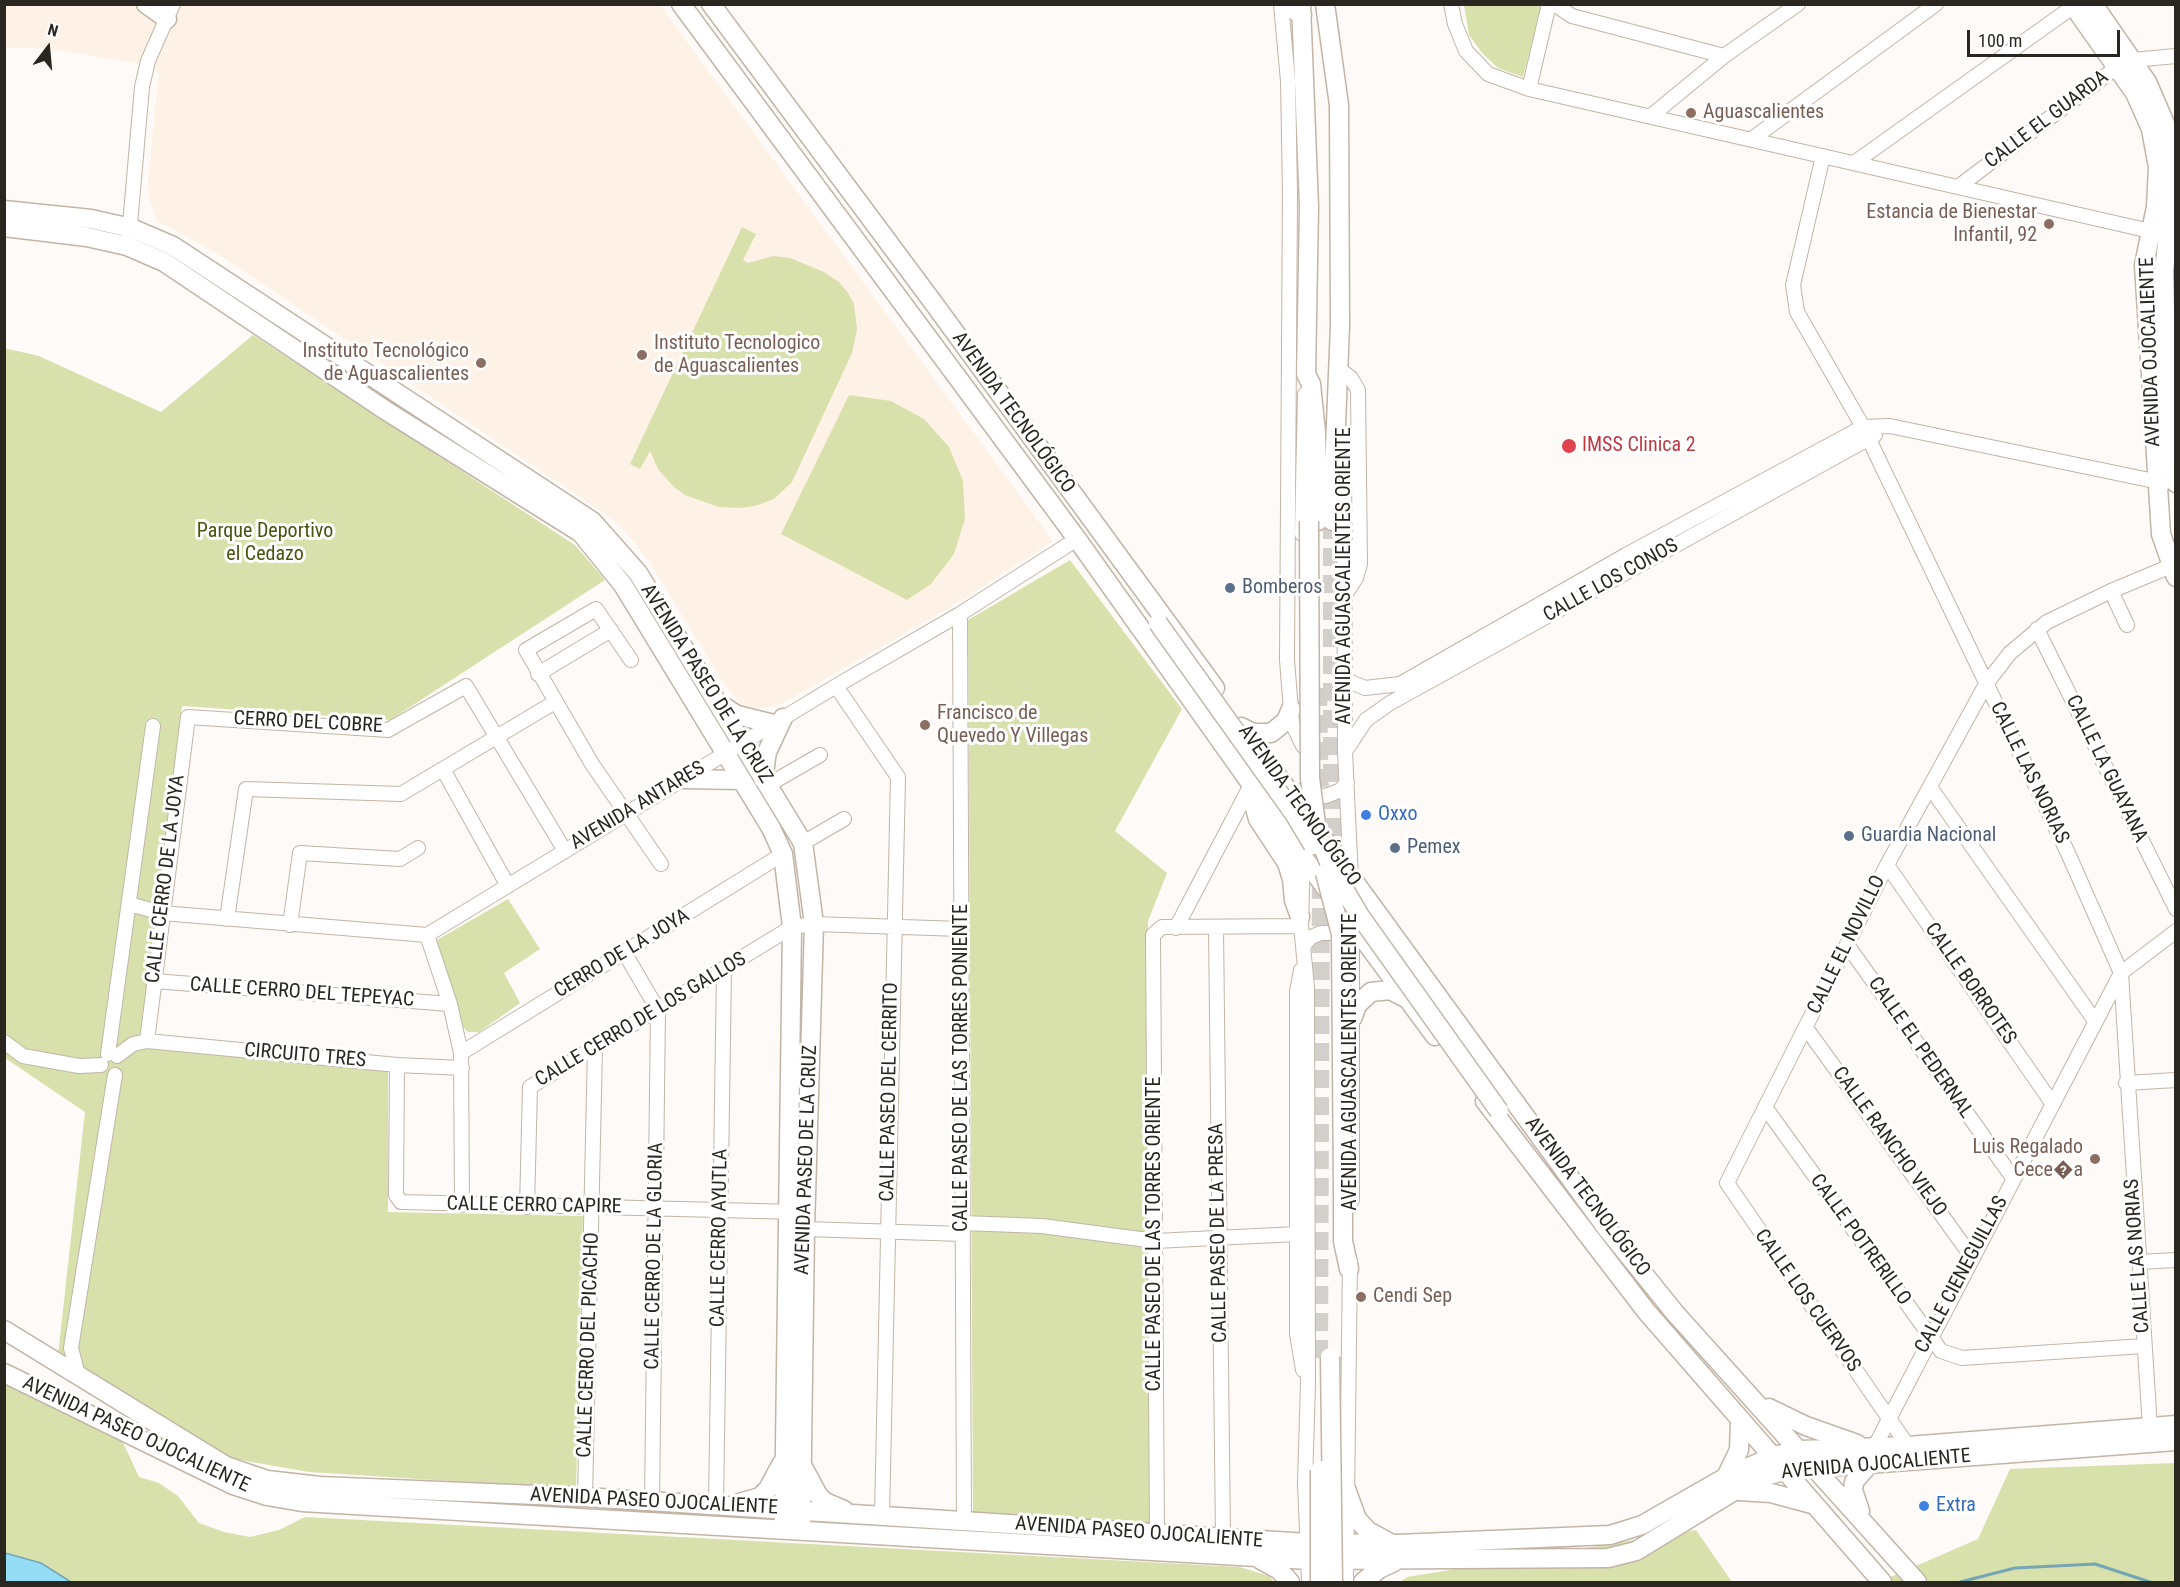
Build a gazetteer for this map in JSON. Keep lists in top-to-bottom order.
{
  "streets": {
    "main road": [
      "AVENIDA OJOCALIENTE",
      "AVENIDA TECNOLÓGICO",
      "AVENIDA AGUASCALIENTES ORIENTE",
      "AVENIDA PASEO DE LA CRUZ",
      "AVENIDA PASEO OJOCALIENTE"
    ],
    "street": [
      "CALLE EL GUARDA",
      "CALLE LOS CONOS",
      "CERRO DEL COBRE",
      "CALLE LA GUAYANA",
      "CALLE LAS NORIAS",
      "AVENIDA ANTARES",
      "CALLE CERRO DE LA JOYA",
      "CALLE EL NOVILLO",
      "CERRO DE LA JOYA",
      "CALLE BORROTES",
      "CALLE CERRO DEL TEPEYAC",
      "CALLE CERRO DE LOS GALLOS",
      "CALLE EL PEDERNAL",
      "CIRCUITO TRES",
      "CALLE PASEO DE LAS TORRES PONIENTE",
      "CALLE PASEO DEL CERRITO",
      "CALLE RANCHO VIEJO",
      "CALLE CERRO CAPIRE",
      "CALLE PASEO DE LA PRESA",
      "CALLE PASEO DE LAS TORRES ORIENTE",
      "CALLE CERRO AYUTLA",
      "CALLE POTRERILLO",
      "CALLE CERRO DE LA GLORIA",
      "CALLE CIENEGUILLAS",
      "CALLE LOS CUERVOS",
      "CALLE CERRO DEL PICACHO"
    ]
  },
  "crossings": [
    ["CALLE EL GUARDA", "AVENIDA OJOCALIENTE"],
    ["AVENIDA OJOCALIENTE", "AVENIDA TECNOLÓGICO"],
    ["AVENIDA OJOCALIENTE", "AVENIDA AGUASCALIENTES ORIENTE"],
    ["AVENIDA OJOCALIENTE", "CALLE LOS CONOS"],
    ["AVENIDA OJOCALIENTE", "CALLE LAS NORIAS"],
    ["AVENIDA OJOCALIENTE", "CALLE EL NOVILLO"],
    ["AVENIDA OJOCALIENTE", "CALLE CIENEGUILLAS"],
    ["AVENIDA OJOCALIENTE", "CALLE LOS CUERVOS"],
    ["AVENIDA OJOCALIENTE", "AVENIDA PASEO OJOCALIENTE"],
    ["AVENIDA TECNOLÓGICO", "AVENIDA AGUASCALIENTES ORIENTE"],
    ["AVENIDA TECNOLÓGICO", "AVENIDA ANTARES"],
    ["AVENIDA AGUASCALIENTES ORIENTE", "CALLE LOS CONOS"],
    ["AVENIDA AGUASCALIENTES ORIENTE", "CALLE CERRO CAPIRE"],
    ["AVENIDA AGUASCALIENTES ORIENTE", "AVENIDA PASEO OJOCALIENTE"],
    ["CALLE LOS CONOS", "CALLE LAS NORIAS"],
    ["AVENIDA PASEO DE LA CRUZ", "AVENIDA ANTARES"],
    ["AVENIDA PASEO DE LA CRUZ", "CERRO DE LA JOYA"],
    ["AVENIDA PASEO DE LA CRUZ", "CALLE CERRO DE LOS GALLOS"],
    ["AVENIDA PASEO DE LA CRUZ", "CALLE CERRO CAPIRE"],
    ["AVENIDA PASEO DE LA CRUZ", "AVENIDA PASEO OJOCALIENTE"],
    ["CERRO DEL COBRE", "CALLE CERRO DE LA JOYA"],
    ["CALLE LA GUAYANA", "CALLE EL NOVILLO"],
    ["CALLE LAS NORIAS", "CALLE EL NOVILLO"],
    ["CALLE LAS NORIAS", "CALLE POTRERILLO"],
    ["CALLE LAS NORIAS", "CALLE CIENEGUILLAS"],
    ["AVENIDA ANTARES", "CALLE PASEO DE LAS TORRES PONIENTE"],
    ["AVENIDA ANTARES", "CALLE PASEO DEL CERRITO"],
    ["CALLE CERRO DE LA JOYA", "CALLE CERRO DEL TEPEYAC"],
    ["CALLE CERRO DE LA JOYA", "CIRCUITO TRES"],
    ["CALLE EL NOVILLO", "CALLE BORROTES"],
    ["CALLE EL NOVILLO", "CALLE EL PEDERNAL"],
    ["CALLE EL NOVILLO", "CALLE RANCHO VIEJO"],
    ["CALLE EL NOVILLO", "CALLE POTRERILLO"],
    ["CALLE EL NOVILLO", "CALLE LOS CUERVOS"],
    ["CALLE BORROTES", "CALLE CIENEGUILLAS"],
    ["CALLE CERRO DE LOS GALLOS", "CALLE CERRO CAPIRE"],
    ["CALLE CERRO DE LOS GALLOS", "CALLE CERRO AYUTLA"],
    ["CALLE CERRO DE LOS GALLOS", "CALLE CERRO DE LA GLORIA"],
    ["CALLE CERRO DE LOS GALLOS", "CALLE CERRO DEL PICACHO"],
    ["CALLE EL PEDERNAL", "CALLE CIENEGUILLAS"],
    ["CIRCUITO TRES", "CALLE CERRO CAPIRE"],
    ["CALLE PASEO DE LAS TORRES PONIENTE", "CALLE CERRO CAPIRE"],
    ["CALLE PASEO DE LAS TORRES PONIENTE", "AVENIDA PASEO OJOCALIENTE"],
    ["CALLE PASEO DEL CERRITO", "CALLE CERRO CAPIRE"],
    ["CALLE PASEO DEL CERRITO", "AVENIDA PASEO OJOCALIENTE"],
    ["CALLE RANCHO VIEJO", "CALLE CIENEGUILLAS"],
    ["CALLE CERRO CAPIRE", "CALLE PASEO DE LA PRESA"],
    ["CALLE CERRO CAPIRE", "CALLE PASEO DE LAS TORRES ORIENTE"],
    ["CALLE CERRO CAPIRE", "CALLE CERRO AYUTLA"],
    ["CALLE CERRO CAPIRE", "CALLE CERRO DE LA GLORIA"],
    ["CALLE CERRO CAPIRE", "CALLE CERRO DEL PICACHO"],
    ["CALLE PASEO DE LA PRESA", "AVENIDA PASEO OJOCALIENTE"],
    ["CALLE PASEO DE LAS TORRES ORIENTE", "AVENIDA PASEO OJOCALIENTE"],
    ["CALLE CERRO AYUTLA", "AVENIDA PASEO OJOCALIENTE"],
    ["CALLE POTRERILLO", "CALLE CIENEGUILLAS"],
    ["CALLE CERRO DE LA GLORIA", "AVENIDA PASEO OJOCALIENTE"],
    ["CALLE CIENEGUILLAS", "CALLE LOS CUERVOS"],
    ["CALLE CERRO DEL PICACHO", "AVENIDA PASEO OJOCALIENTE"]
  ],
  "parks": ["Parque Deportivo el Cedazo"],
  "places": [
    "Aguascalientes",
    "Estancia de Bienestar Infantil, 92",
    "Instituto Tecnologico de Aguascalientes",
    "Instituto Tecnológico de Aguascalientes",
    "IMSS Clinica 2",
    "Bomberos",
    "Francisco de Quevedo Y Villegas",
    "Oxxo",
    "Guardia Nacional",
    "Pemex",
    "Luis Regalado Cece�a",
    "Cendi Sep",
    "Extra"
  ],
  "scale_bar": "100 m",
  "north": "top"
}
